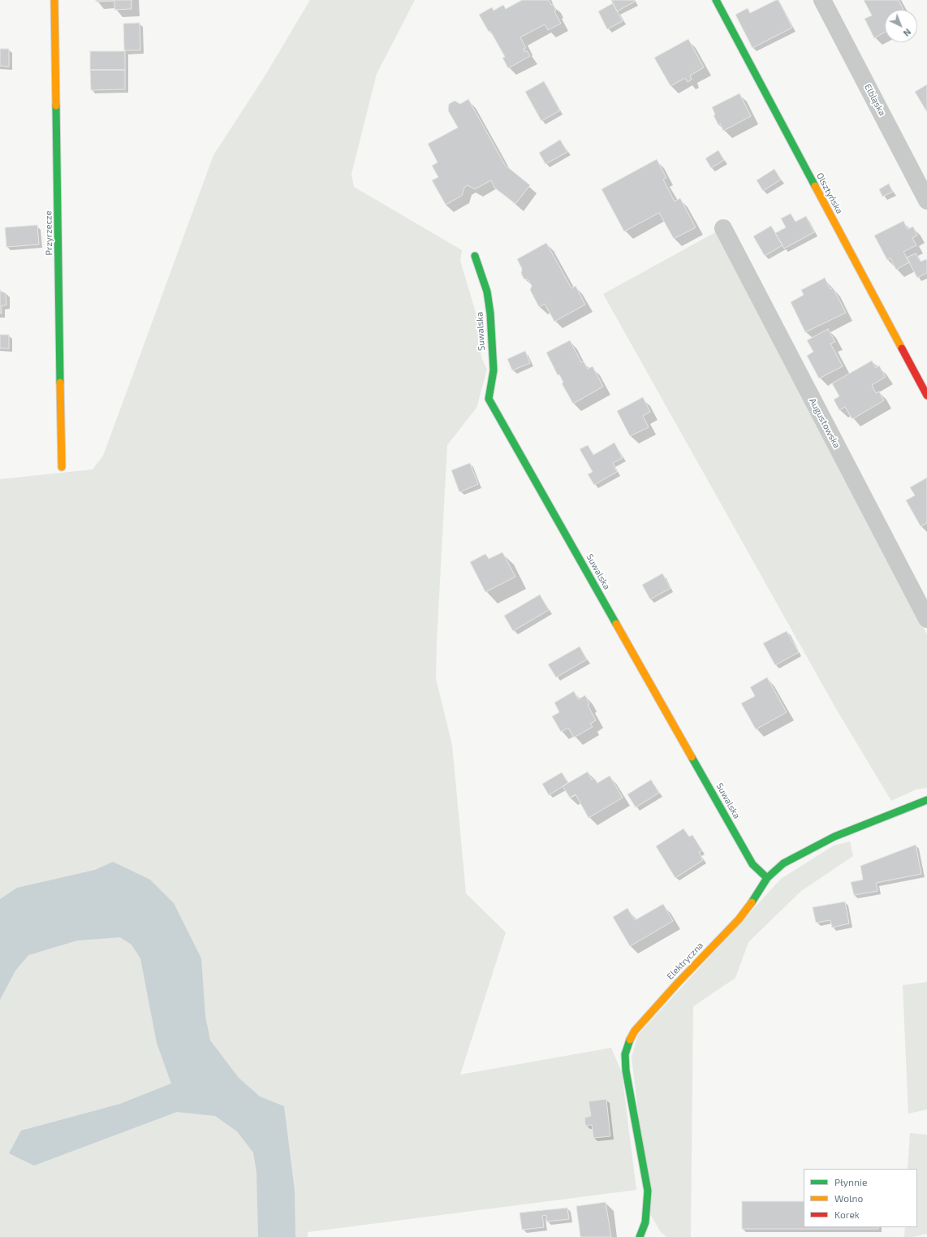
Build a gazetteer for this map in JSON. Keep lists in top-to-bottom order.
{
  "streets": {
    "street": [
      "Elbląska",
      "Olsztyńska",
      "Przyrzecze",
      "Suwalska",
      "Augustowska",
      "Elektryczna"
    ]
  },
  "crossings": [
    ["Suwalska", "Elektryczna"]
  ],
  "legend": ["Płynnie", "Wolno", "Korek"],
  "north": "bottom right"
}
